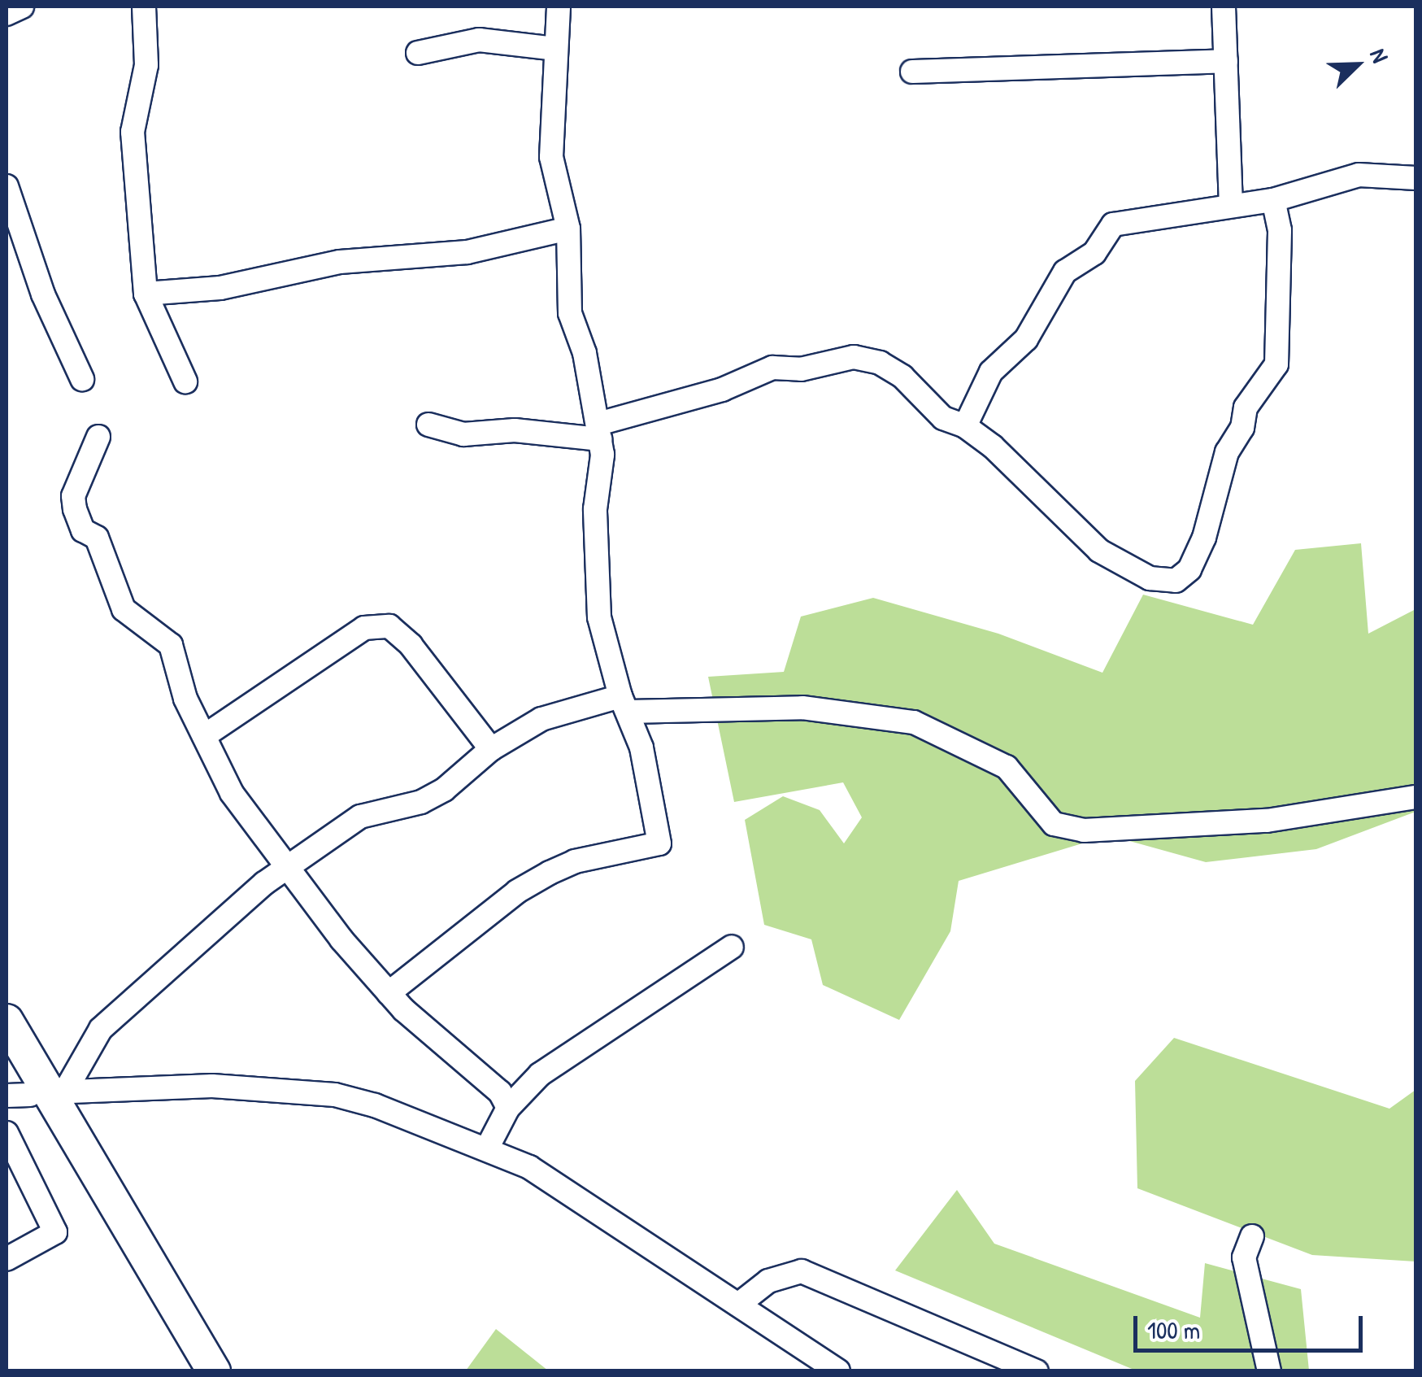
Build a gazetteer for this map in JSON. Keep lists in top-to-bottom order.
{
  "scale_bar": "100 m",
  "north": "top right"
}
